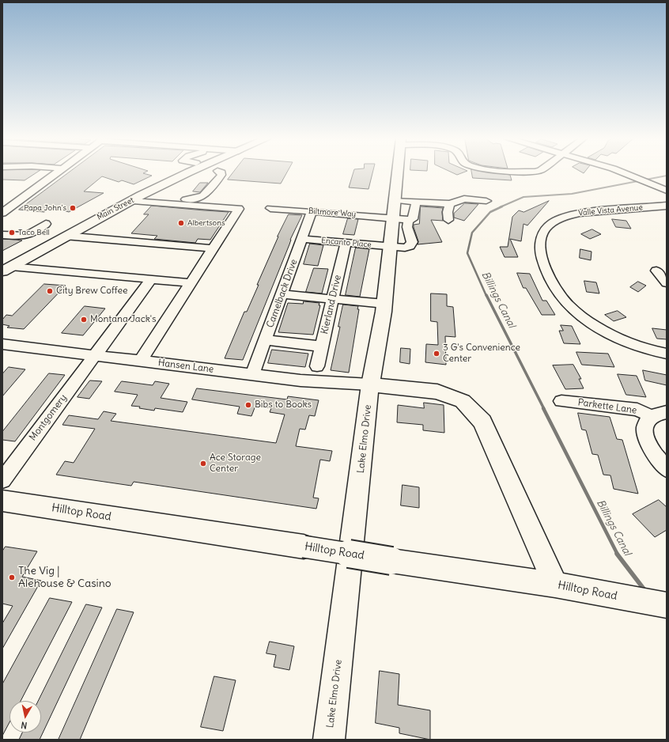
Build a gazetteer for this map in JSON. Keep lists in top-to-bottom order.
{
  "streets": {
    "main road": ["Main Street", "Lake Elmo Drive", "Hilltop Road"],
    "street": [
      "Valle Vista Avenue",
      "Biltmore Way",
      "Encanto Place",
      "Camelback Drive",
      "Kierland Drive",
      "Hansen Lane",
      "Parkette Lane",
      "Montgomery"
    ]
  },
  "crossings": [
    ["Biltmore Way", "Encanto Place"],
    ["Biltmore Way", "Camelback Drive"],
    ["Biltmore Way", "Lake Elmo Drive"],
    ["Encanto Place", "Camelback Drive"],
    ["Encanto Place", "Kierland Drive"],
    ["Encanto Place", "Lake Elmo Drive"],
    ["Camelback Drive", "Hansen Lane"],
    ["Hansen Lane", "Montgomery"],
    ["Hansen Lane", "Lake Elmo Drive"]
  ],
  "water": ["Billings Canal"],
  "places": [
    "Papa John's",
    "Albertsons",
    "Taco Bell",
    "City Brew Coffee",
    "Montana Jack's",
    "3 G's Convenience Center",
    "Bibs to Books",
    "Ace Storage Center",
    "The Vig | Alehouse & Casino"
  ],
  "north": "bottom"
}
